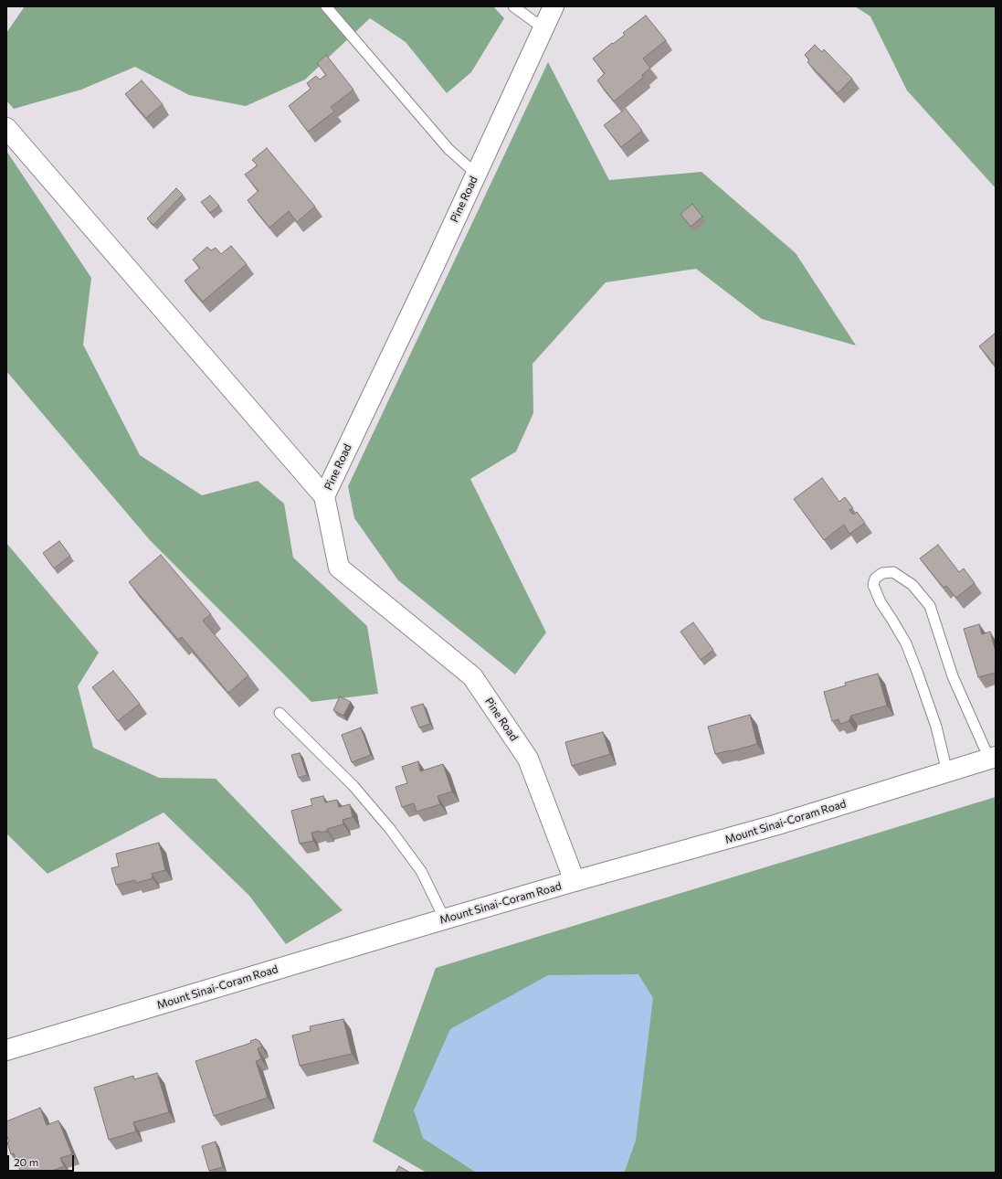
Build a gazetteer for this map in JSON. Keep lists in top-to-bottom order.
{
  "streets": {
    "street": ["Pine Road", "Mount Sinai-Coram Road"]
  },
  "crossings": [
    ["Pine Road", "Mount Sinai-Coram Road"]
  ],
  "scale_bar": "20 m"
}
